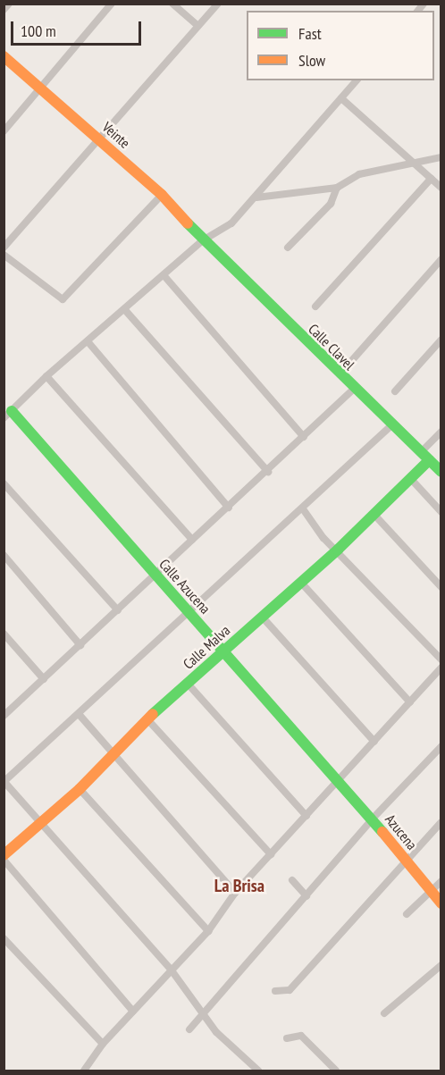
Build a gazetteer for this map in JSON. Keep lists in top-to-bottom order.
{
  "streets": {
    "street": [
      "Veinte",
      "Calle Clavel",
      "Calle Azucena",
      "Calle Malva",
      "Azucena"
    ]
  },
  "crossings": [
    ["Veinte", "Calle Clavel"],
    ["Calle Clavel", "Calle Malva"],
    ["Calle Azucena", "Calle Malva"],
    ["Calle Azucena", "Azucena"]
  ],
  "districts": ["La Brisa"],
  "legend": ["Fast", "Slow"],
  "scale_bar": "100 m"
}
